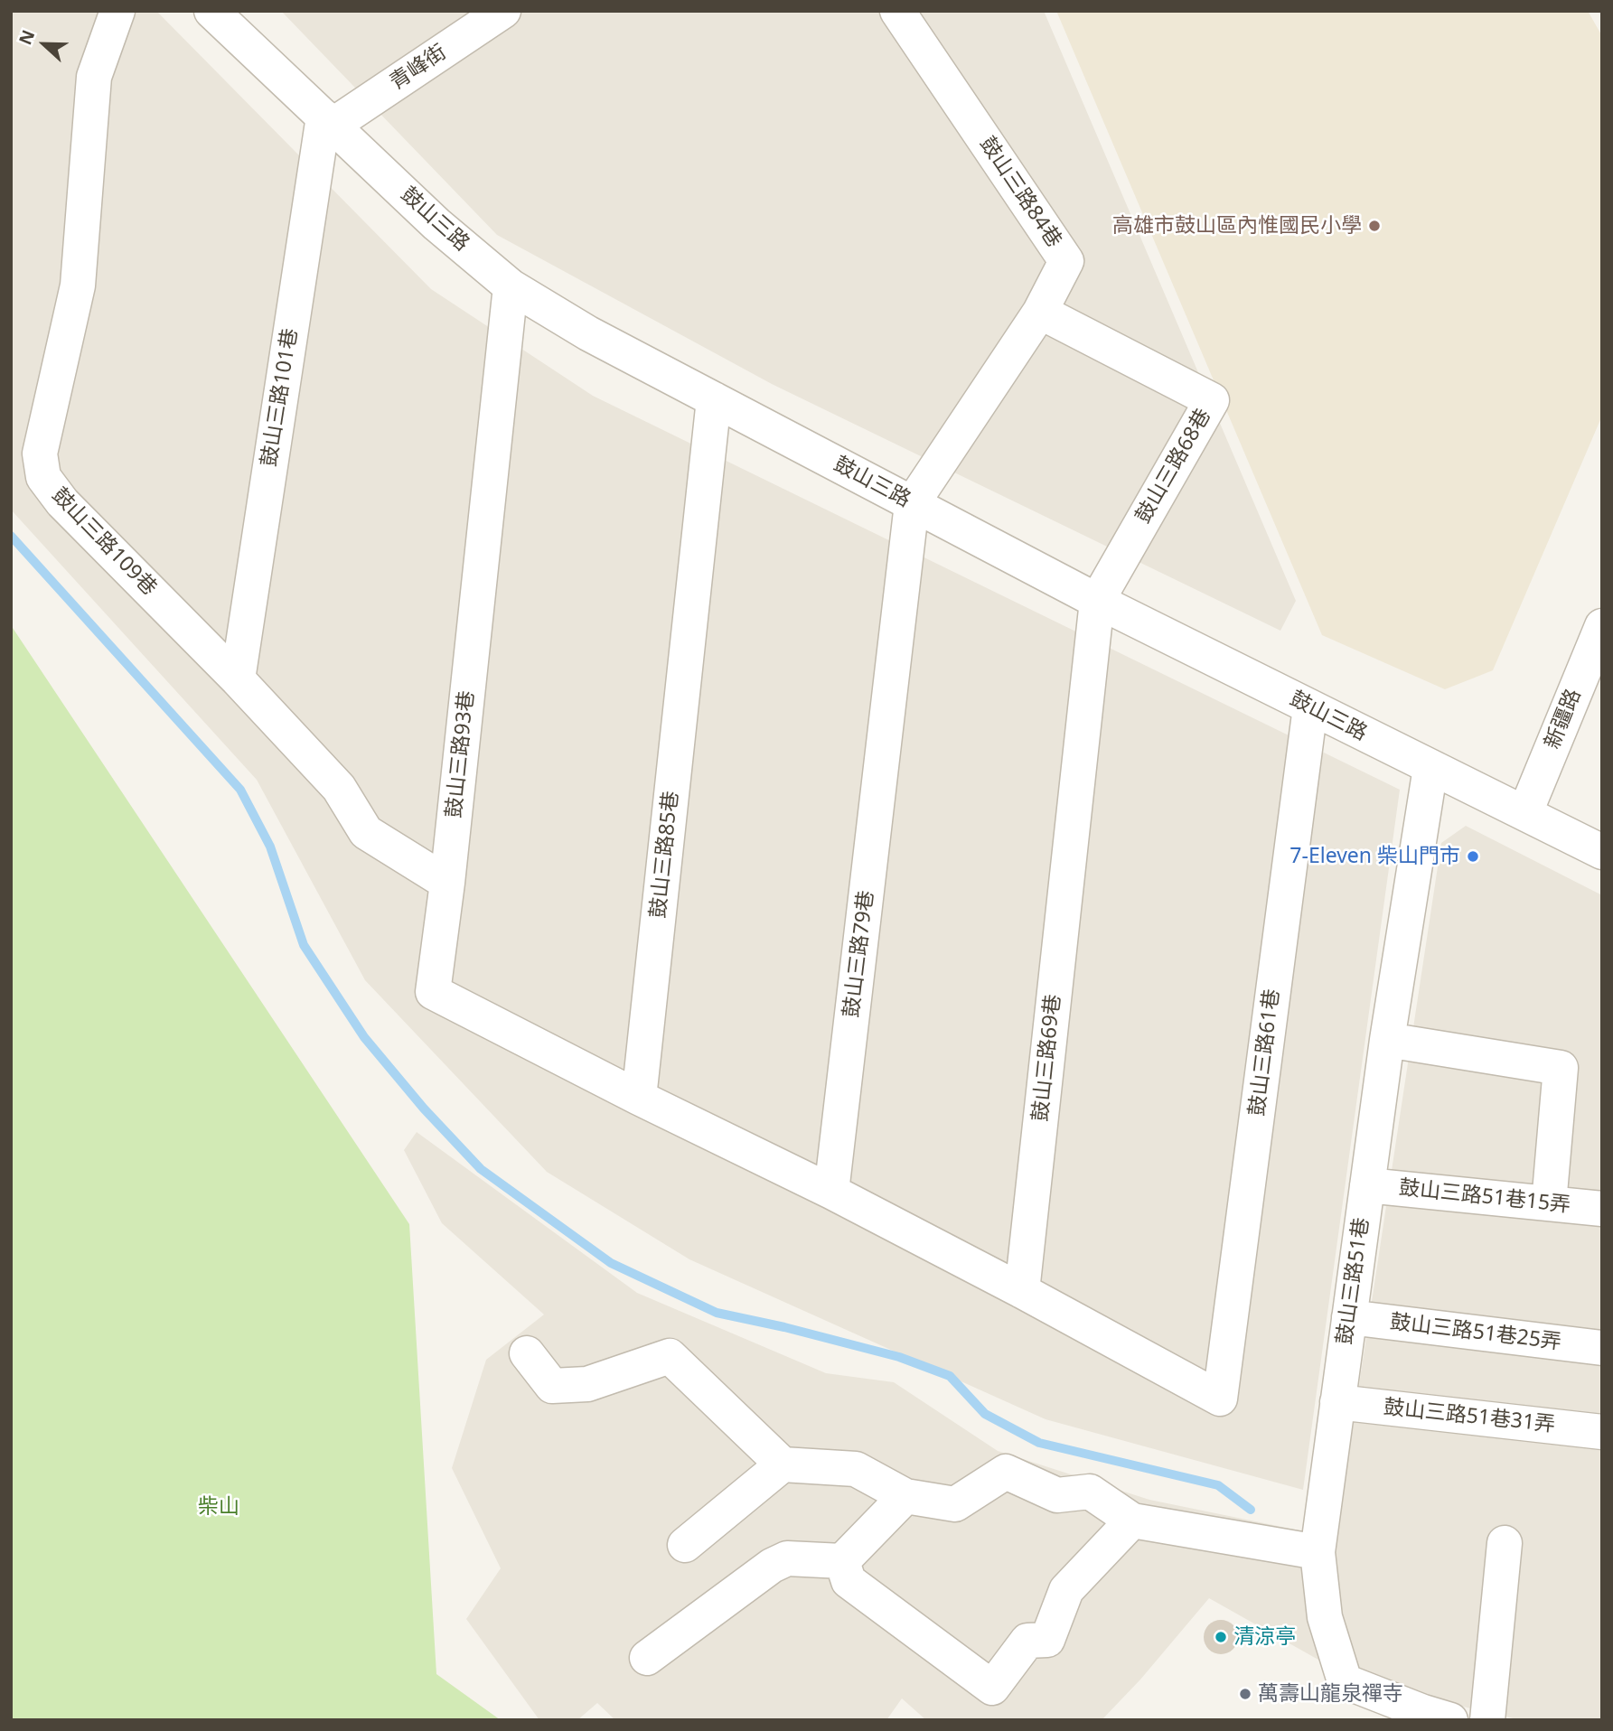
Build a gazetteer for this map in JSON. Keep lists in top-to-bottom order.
{
  "streets": {
    "street": [
      "青峰街",
      "鼓山三路84巷",
      "鼓山三路",
      "鼓山三路101巷",
      "鼓山三路68巷",
      "鼓山三路109巷",
      "新疆路",
      "鼓山三路93巷",
      "鼓山三路85巷",
      "鼓山三路79巷",
      "鼓山三路61巷",
      "鼓山三路69巷",
      "鼓山三路51巷15弄",
      "鼓山三路51巷",
      "鼓山三路51巷25弄",
      "鼓山三路51巷31弄"
    ]
  },
  "crossings": [
    ["青峰街", "鼓山三路"],
    ["青峰街", "鼓山三路101巷"],
    ["鼓山三路84巷", "鼓山三路"],
    ["鼓山三路84巷", "鼓山三路68巷"],
    ["鼓山三路84巷", "鼓山三路79巷"],
    ["鼓山三路", "鼓山三路101巷"],
    ["鼓山三路", "鼓山三路68巷"],
    ["鼓山三路", "新疆路"],
    ["鼓山三路", "鼓山三路93巷"],
    ["鼓山三路", "鼓山三路85巷"],
    ["鼓山三路", "鼓山三路79巷"],
    ["鼓山三路", "鼓山三路61巷"],
    ["鼓山三路", "鼓山三路69巷"],
    ["鼓山三路", "鼓山三路51巷"],
    ["鼓山三路101巷", "鼓山三路109巷"],
    ["鼓山三路68巷", "鼓山三路69巷"],
    ["鼓山三路109巷", "鼓山三路93巷"],
    ["鼓山三路93巷", "鼓山三路85巷"],
    ["鼓山三路61巷", "鼓山三路69巷"],
    ["鼓山三路51巷15弄", "鼓山三路51巷"],
    ["鼓山三路51巷", "鼓山三路51巷25弄"],
    ["鼓山三路51巷", "鼓山三路51巷31弄"]
  ],
  "parks": ["柴山"],
  "places": [
    "高雄市鼓山區內惟國民小學",
    "7-Eleven 柴山門市",
    "清涼亭",
    "萬壽山龍泉禪寺"
  ],
  "north": "left"
}
